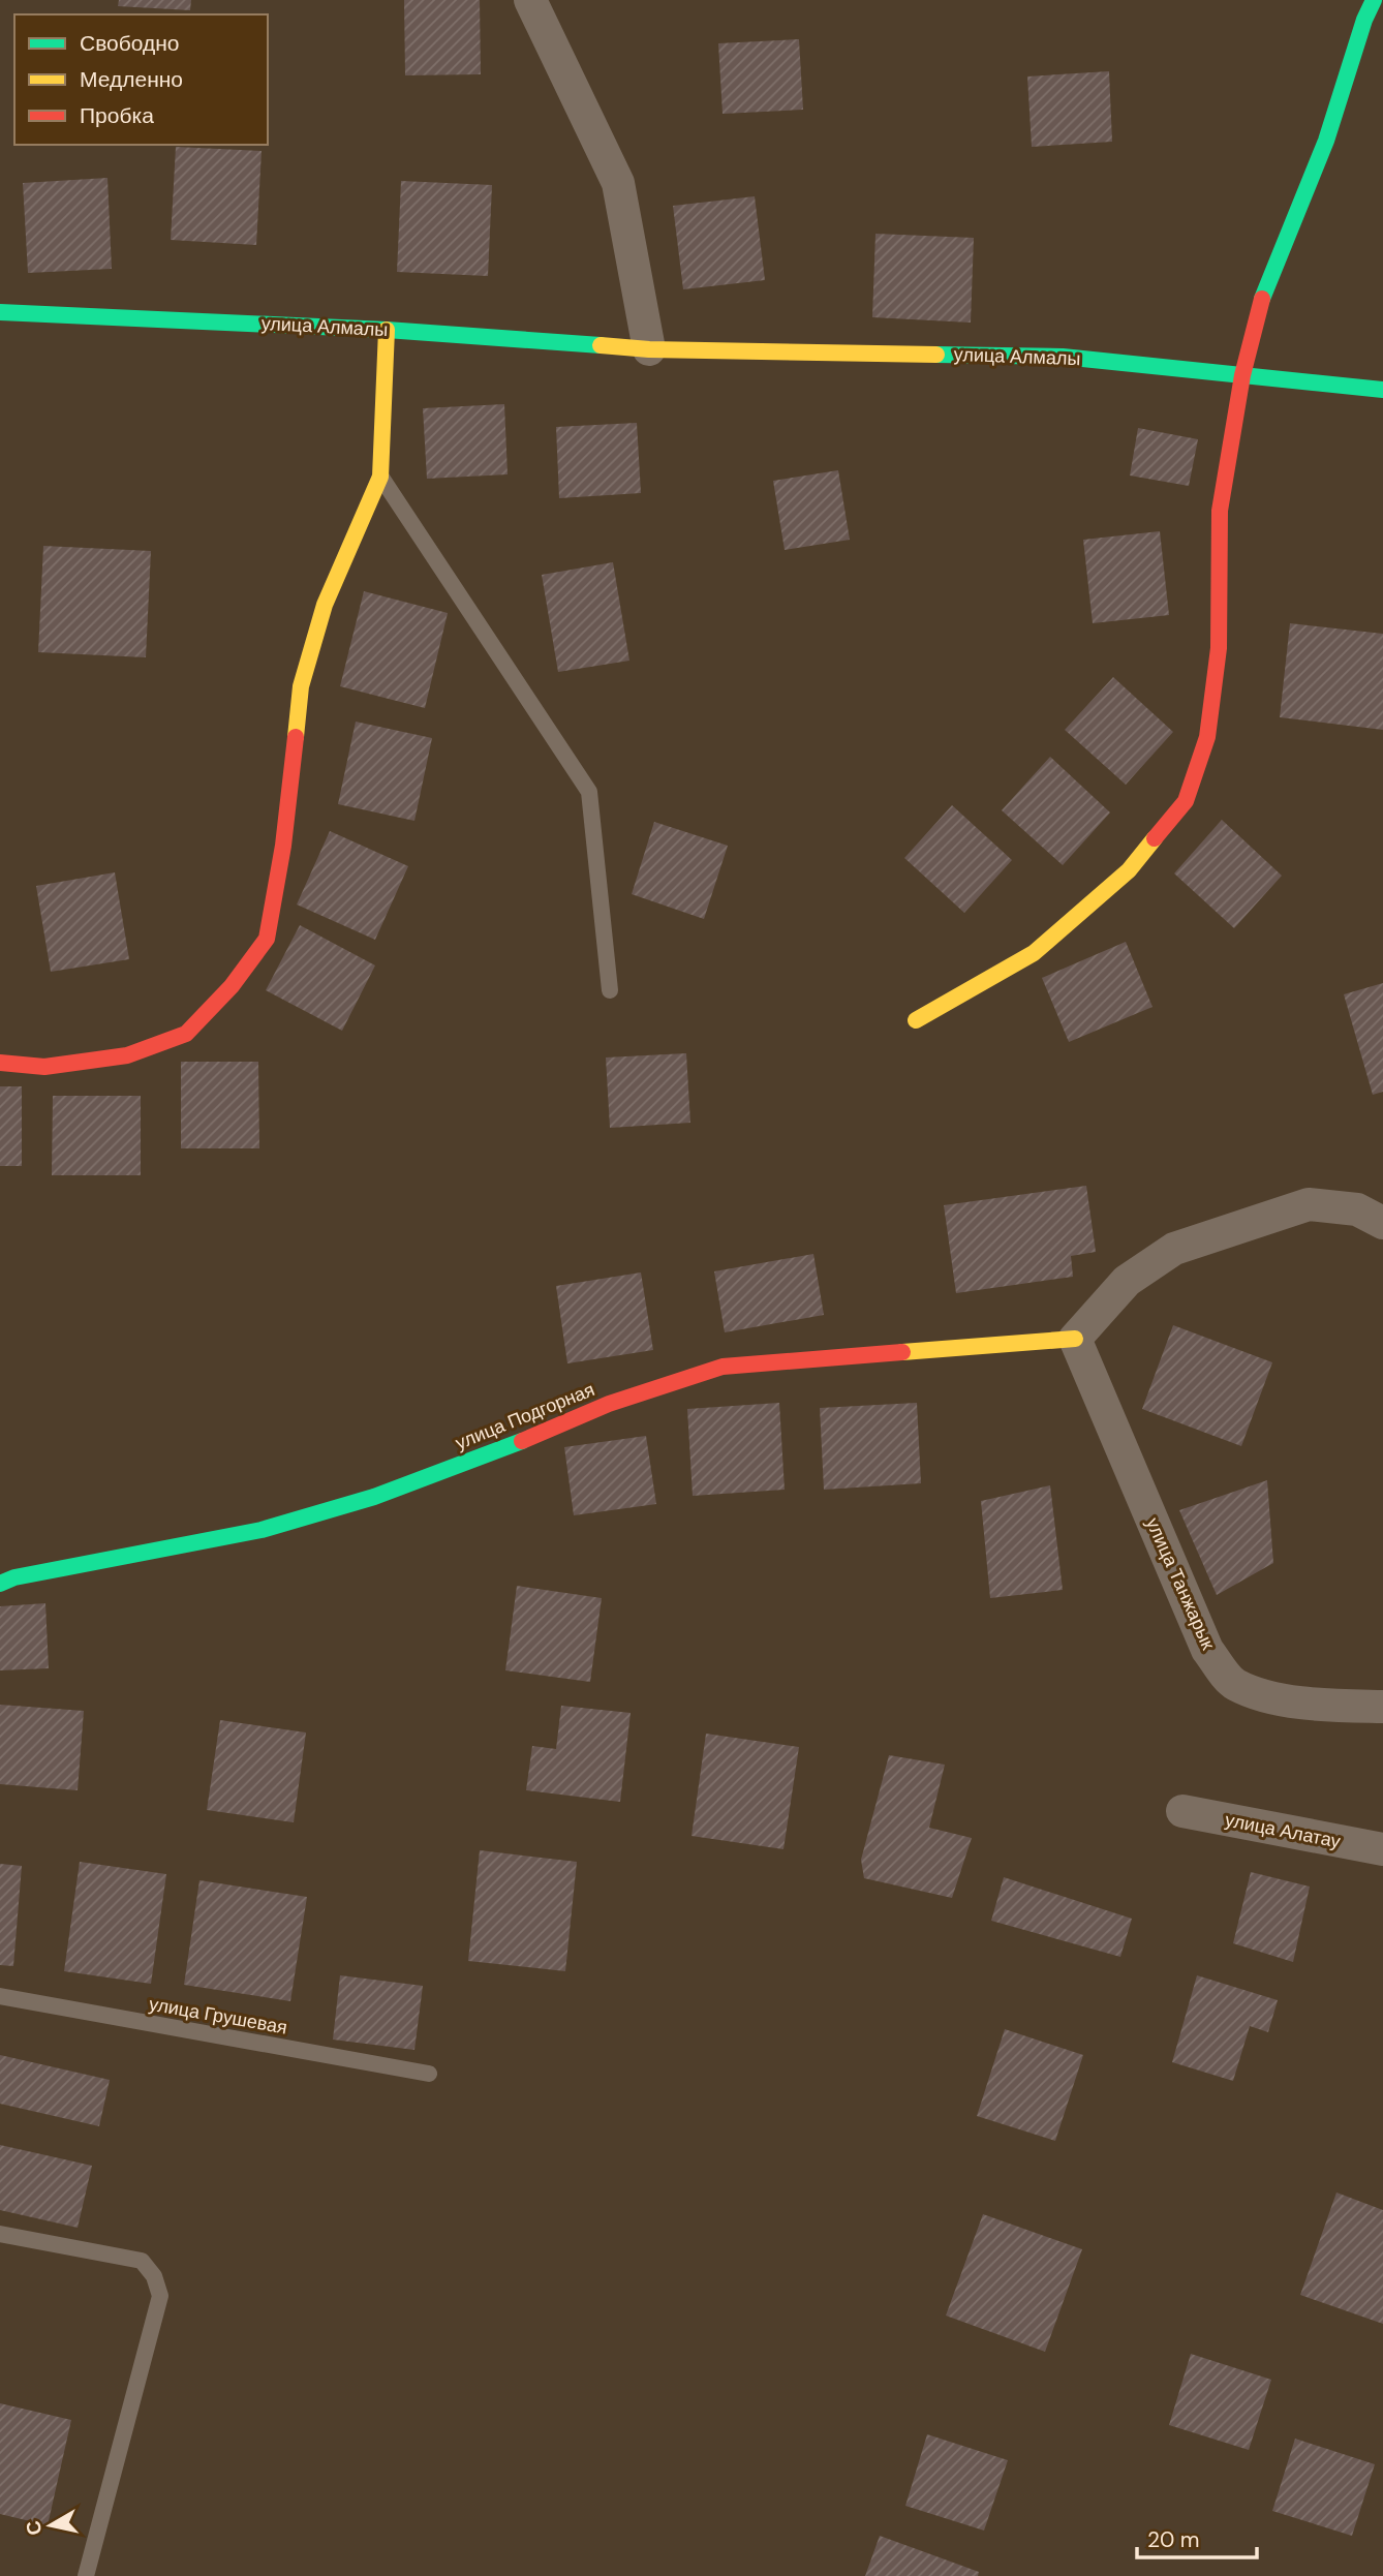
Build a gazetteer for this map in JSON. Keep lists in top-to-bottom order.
{
  "streets": {
    "street": [
      "улица Алмалы",
      "улица Подгорная",
      "улица Танжарык",
      "улица Алатау"
    ],
    "lane": ["улица Грушевая"]
  },
  "crossings": [
    ["улица Подгорная", "улица Танжарык"]
  ],
  "legend": ["Свободно", "Медленно", "Пробка"],
  "scale_bar": "20 m",
  "north": "left"
}
